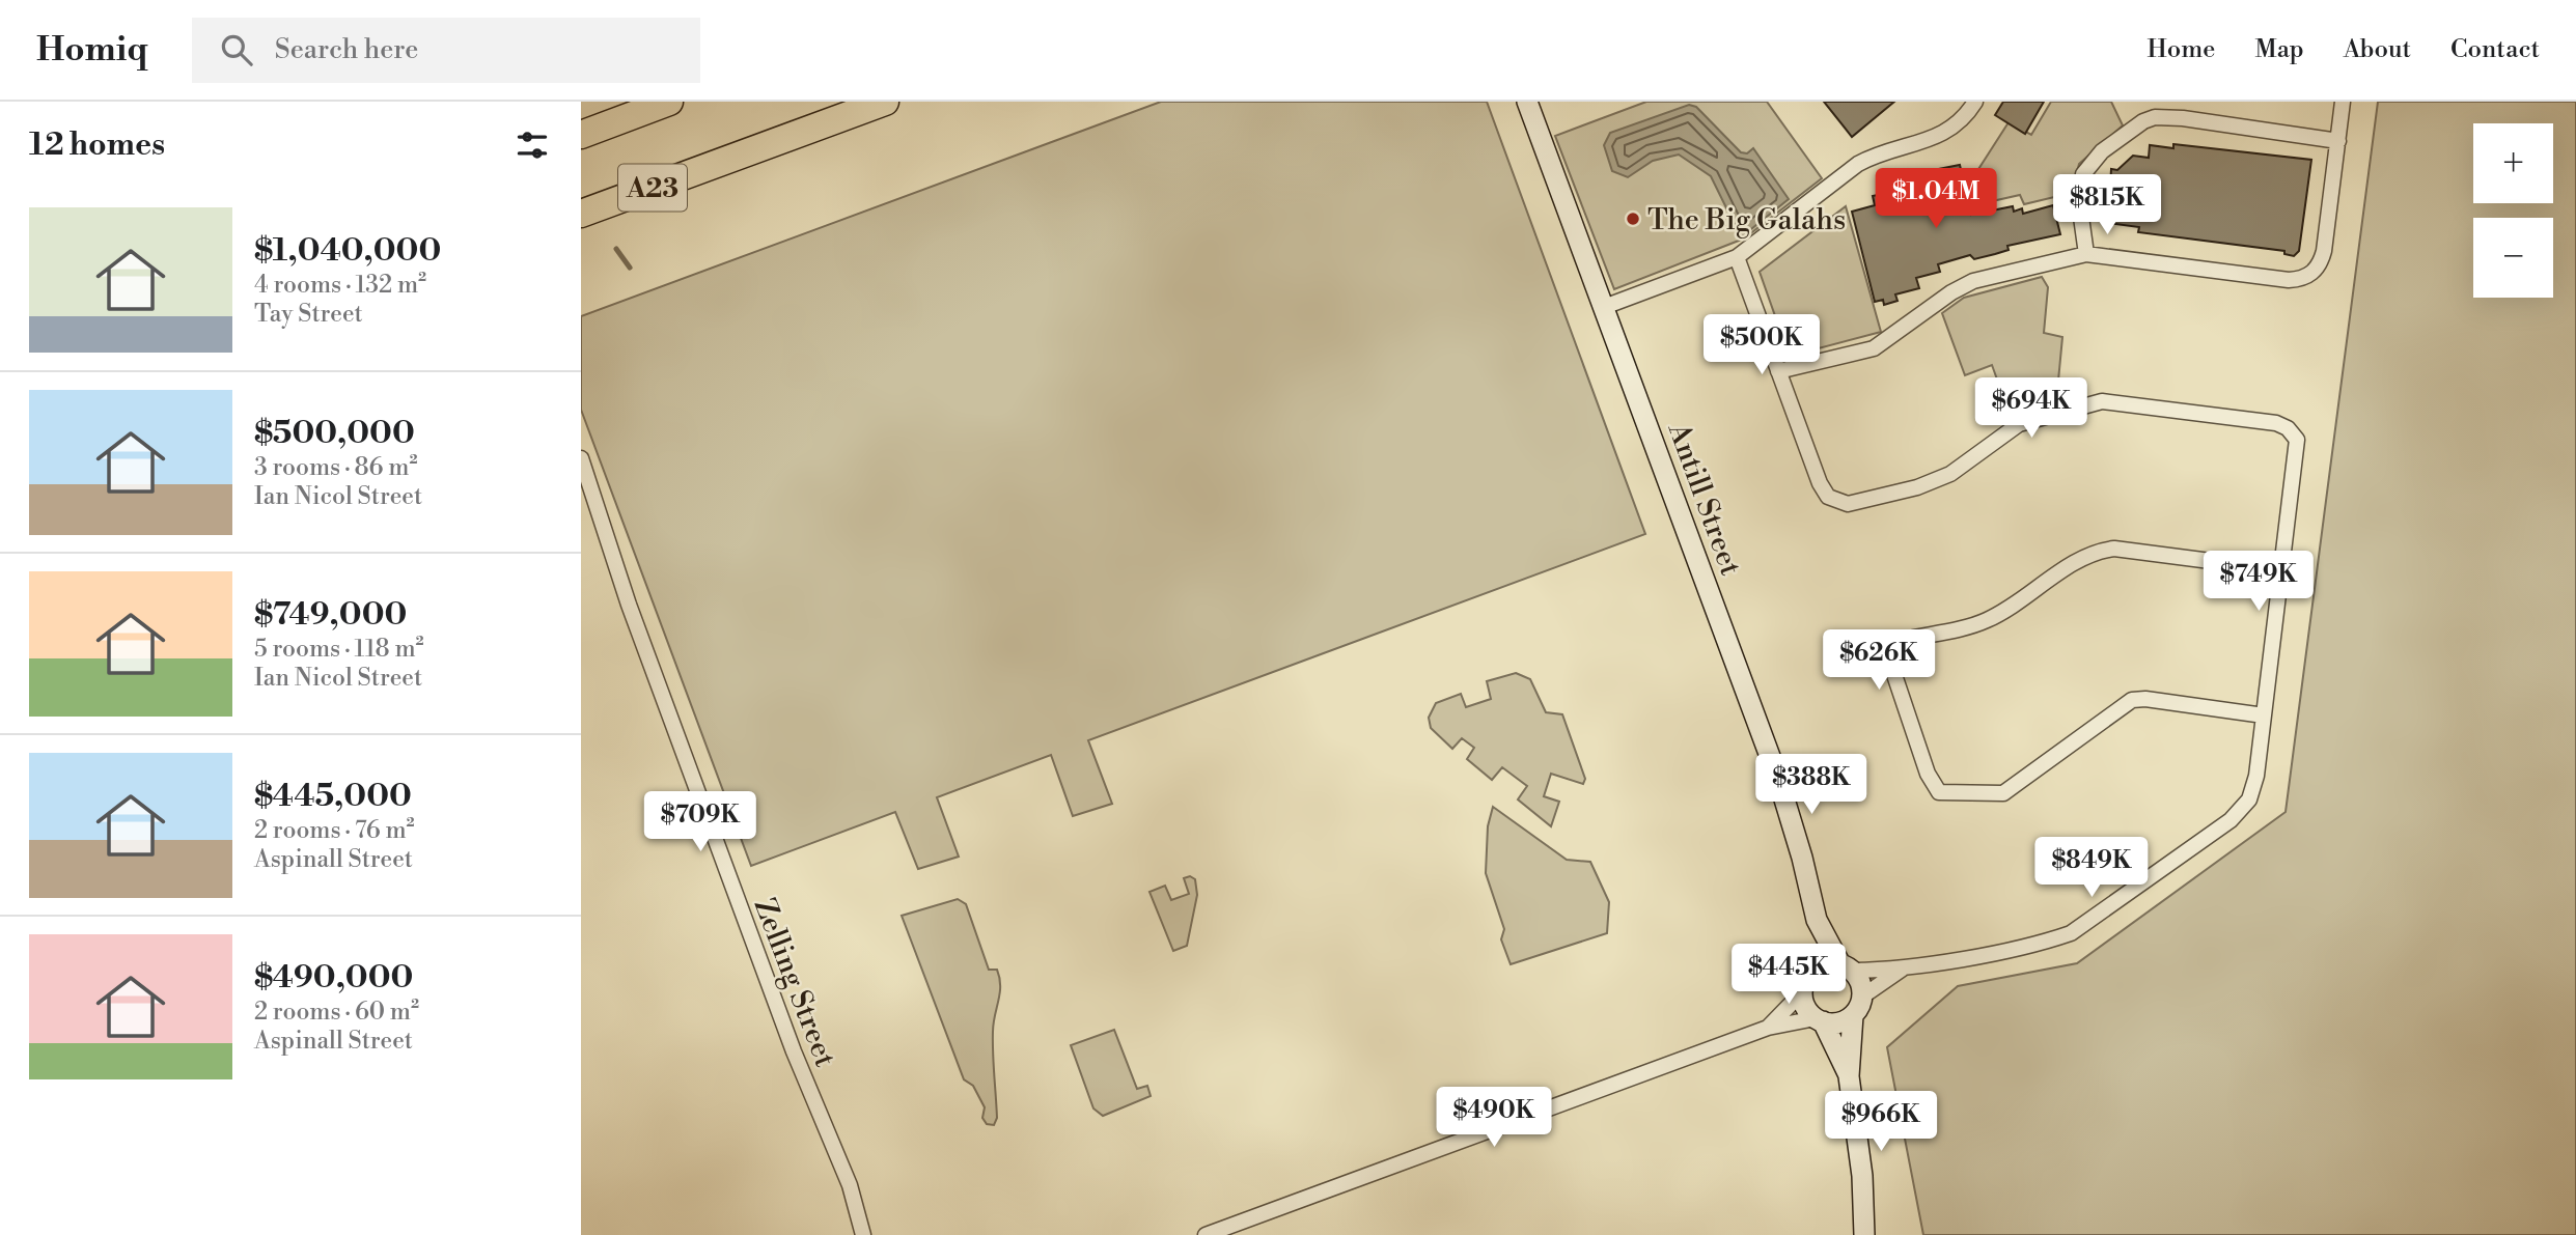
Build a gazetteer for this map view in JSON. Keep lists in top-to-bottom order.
{
  "streets": {
    "highway": ["A23"],
    "main road": ["Antill Street"],
    "street": ["Zelling Street"]
  },
  "places": ["The Big Galahs"],
  "page": {
    "header": "Homiq",
    "search": "Search here",
    "nav": [
      "Home",
      "Map",
      "About",
      "Contact"
    ],
    "heading": "12 homes",
    "map_buttons": ["+", "−"],
    "price": [
      "$1.04M",
      "$815K",
      "$500K",
      "$694K",
      "$749K",
      "$626K",
      "$388K",
      "$709K",
      "$849K",
      "$445K",
      "$490K",
      "$966K"
    ],
    "list": [
      {
        "name": "$1,040,000",
        "note": "4 rooms · 132 m² · Tay Street"
      },
      {
        "name": "$500,000",
        "note": "3 rooms · 86 m² · Ian Nicol Street"
      },
      {
        "name": "$749,000",
        "note": "5 rooms · 118 m² · Ian Nicol Street"
      },
      {
        "name": "$445,000",
        "note": "2 rooms · 76 m² · Aspinall Street"
      },
      {
        "name": "$490,000",
        "note": "2 rooms · 60 m² · Aspinall Street"
      }
    ]
  }
}
